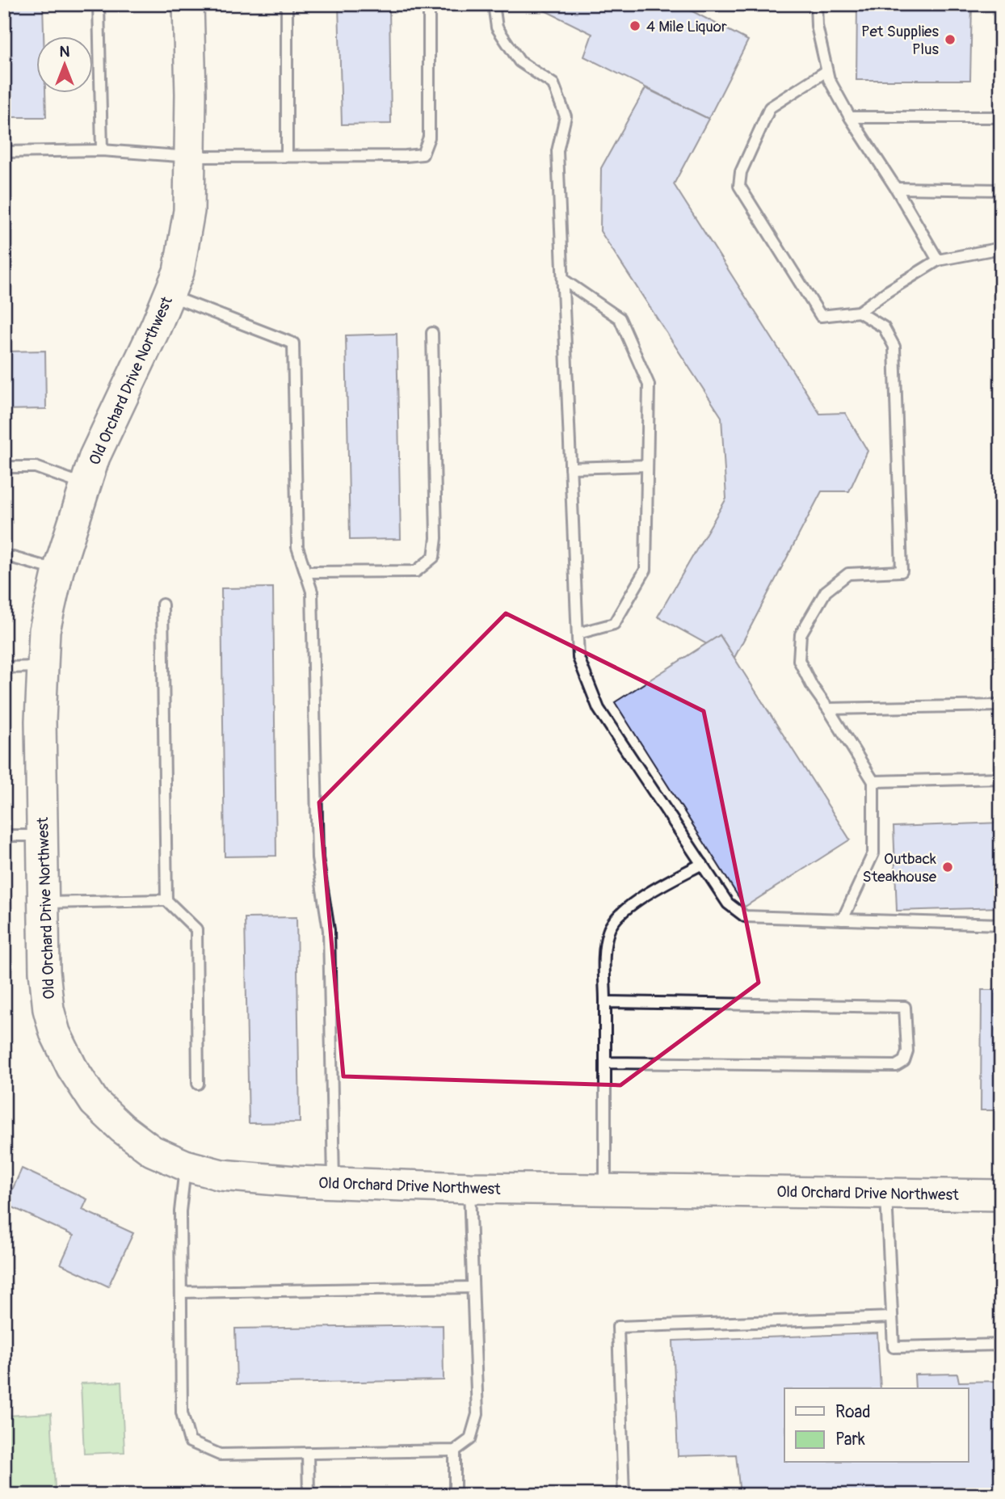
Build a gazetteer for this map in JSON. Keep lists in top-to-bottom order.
{
  "streets": {
    "street": ["Old Orchard Drive Northwest"]
  },
  "places": ["4 Mile Liquor", "Pet Supplies Plus", "Outback Steakhouse"],
  "legend": ["Road", "Park"],
  "north": "top"
}
